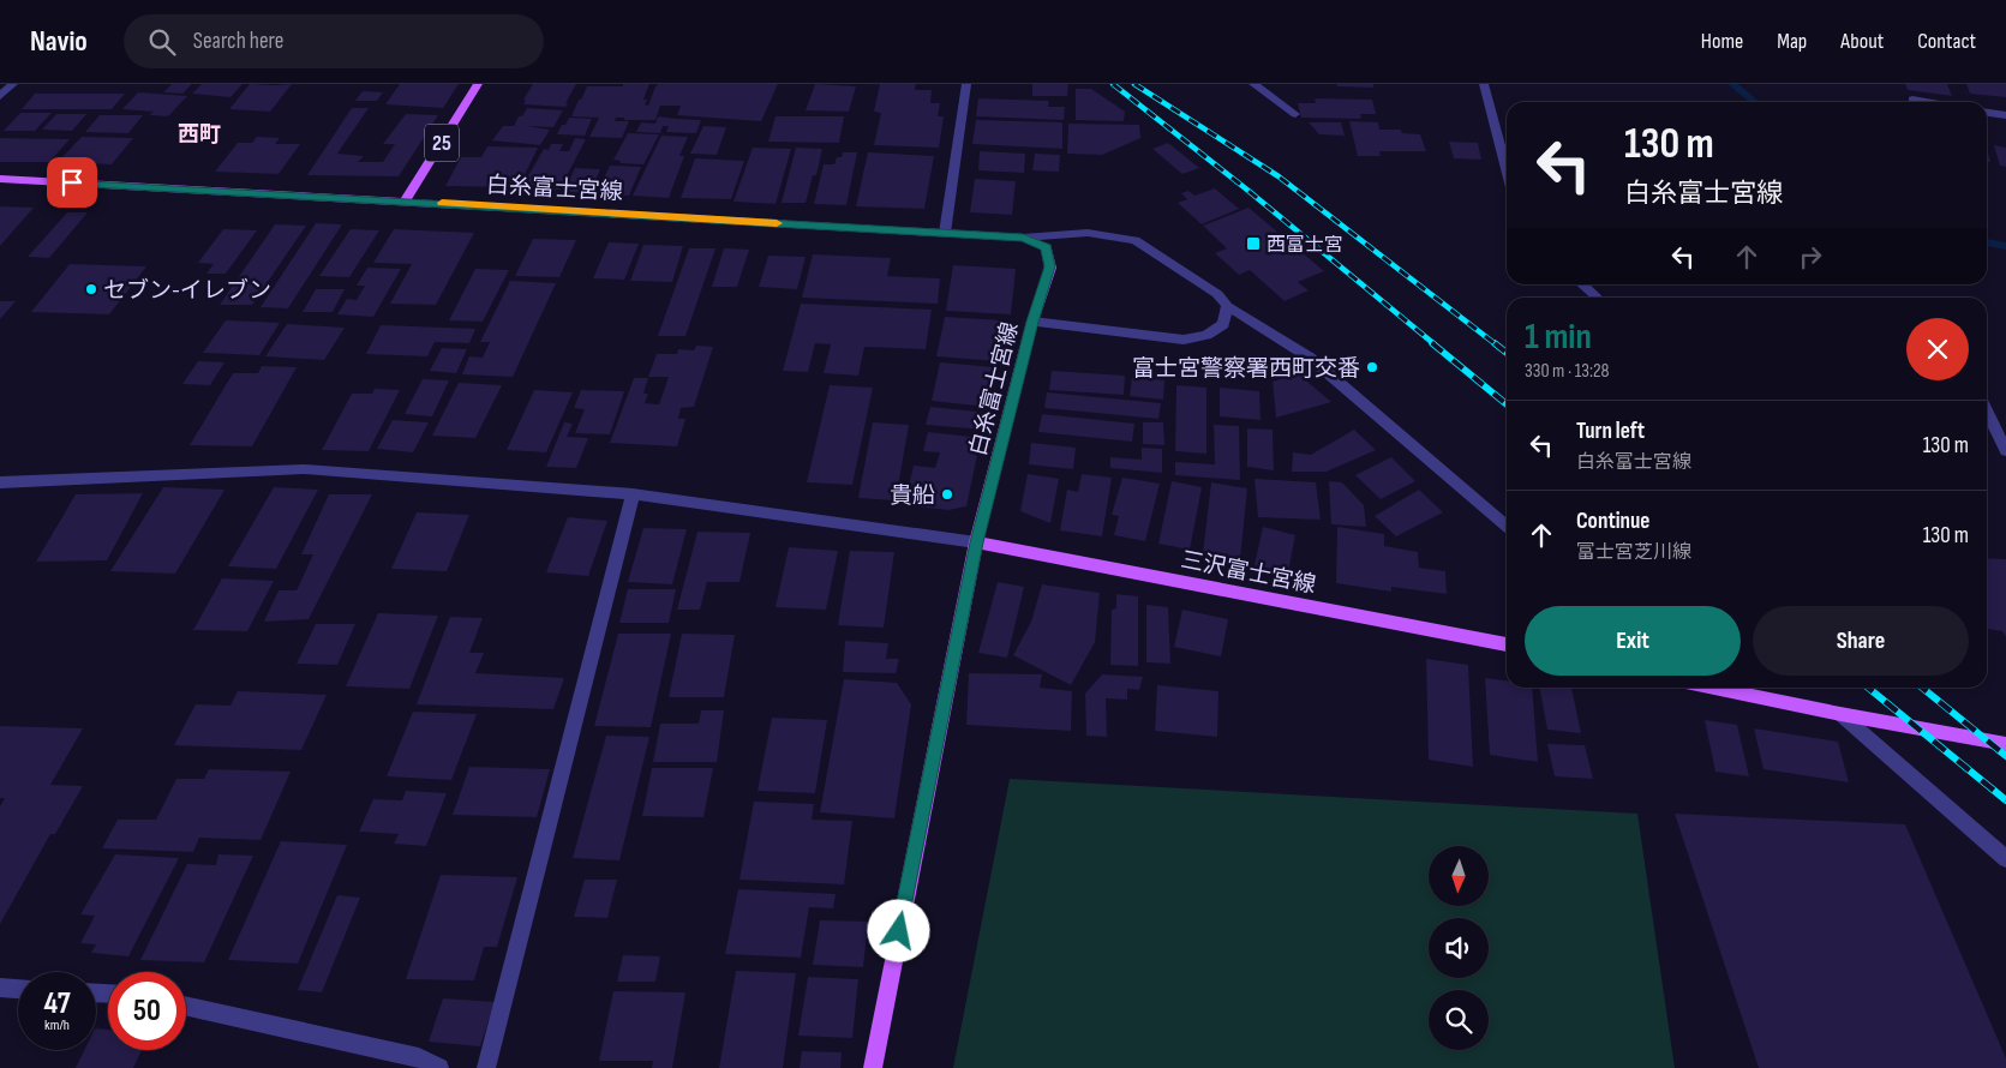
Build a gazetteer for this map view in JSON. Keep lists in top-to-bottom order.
{
  "streets": {
    "main road": ["25", "白糸富士宮線", "三沢富士宮線"]
  },
  "crossings": [
    ["25", "白糸富士宮線"],
    ["白糸富士宮線", "三沢富士宮線"]
  ],
  "districts": ["西町"],
  "places": {
    "transit": ["西富士宮"],
    "other": ["セブン-イレブン", "富士宮警察署西町交番", "貴船"]
  },
  "north": "bottom",
  "page": {
    "header": "Navio",
    "search": "Search here",
    "nav": [
      "Home",
      "Map",
      "About",
      "Contact"
    ],
    "turn": ["130 m", "白糸富士宮線"],
    "heading": ["1 min", "330 m · 13:28"],
    "list": [
      {
        "name": "Turn left",
        "note": "白糸富士宮線",
        "value": "130 m"
      },
      {
        "name": "Continue",
        "note": "富士宮芝川線",
        "value": "130 m"
      }
    ],
    "buttons": ["Exit", "Share"],
    "speed": "47 km/h",
    "limit": "50"
  }
}
